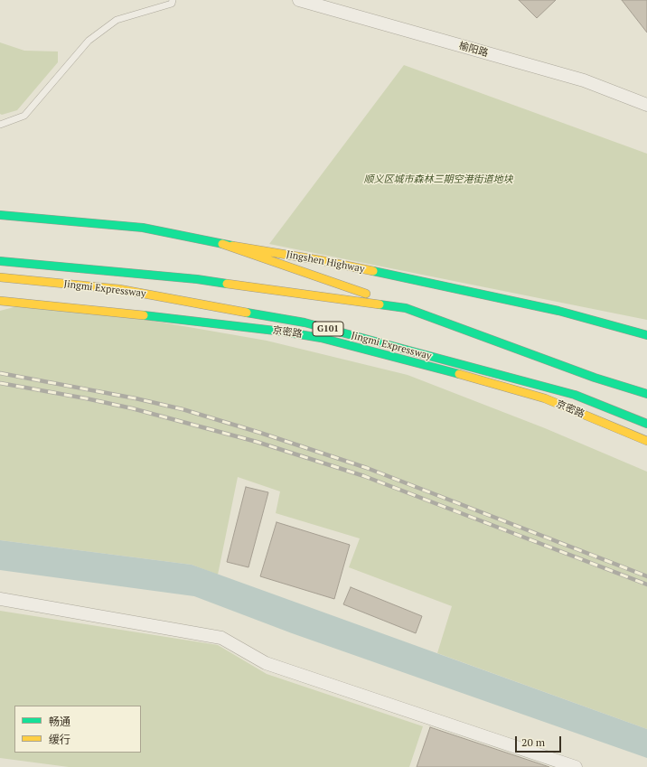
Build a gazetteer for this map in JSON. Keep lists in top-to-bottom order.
{
  "streets": {
    "main road": [
      "Jingshen Highway",
      "Jingmi Expressway",
      "G101",
      "京密路"
    ],
    "street": ["榆阳路"]
  },
  "parks": ["顺义区城市森林三期空港街道地块"],
  "legend": ["畅通", "缓行"],
  "scale_bar": "20 m"
}
